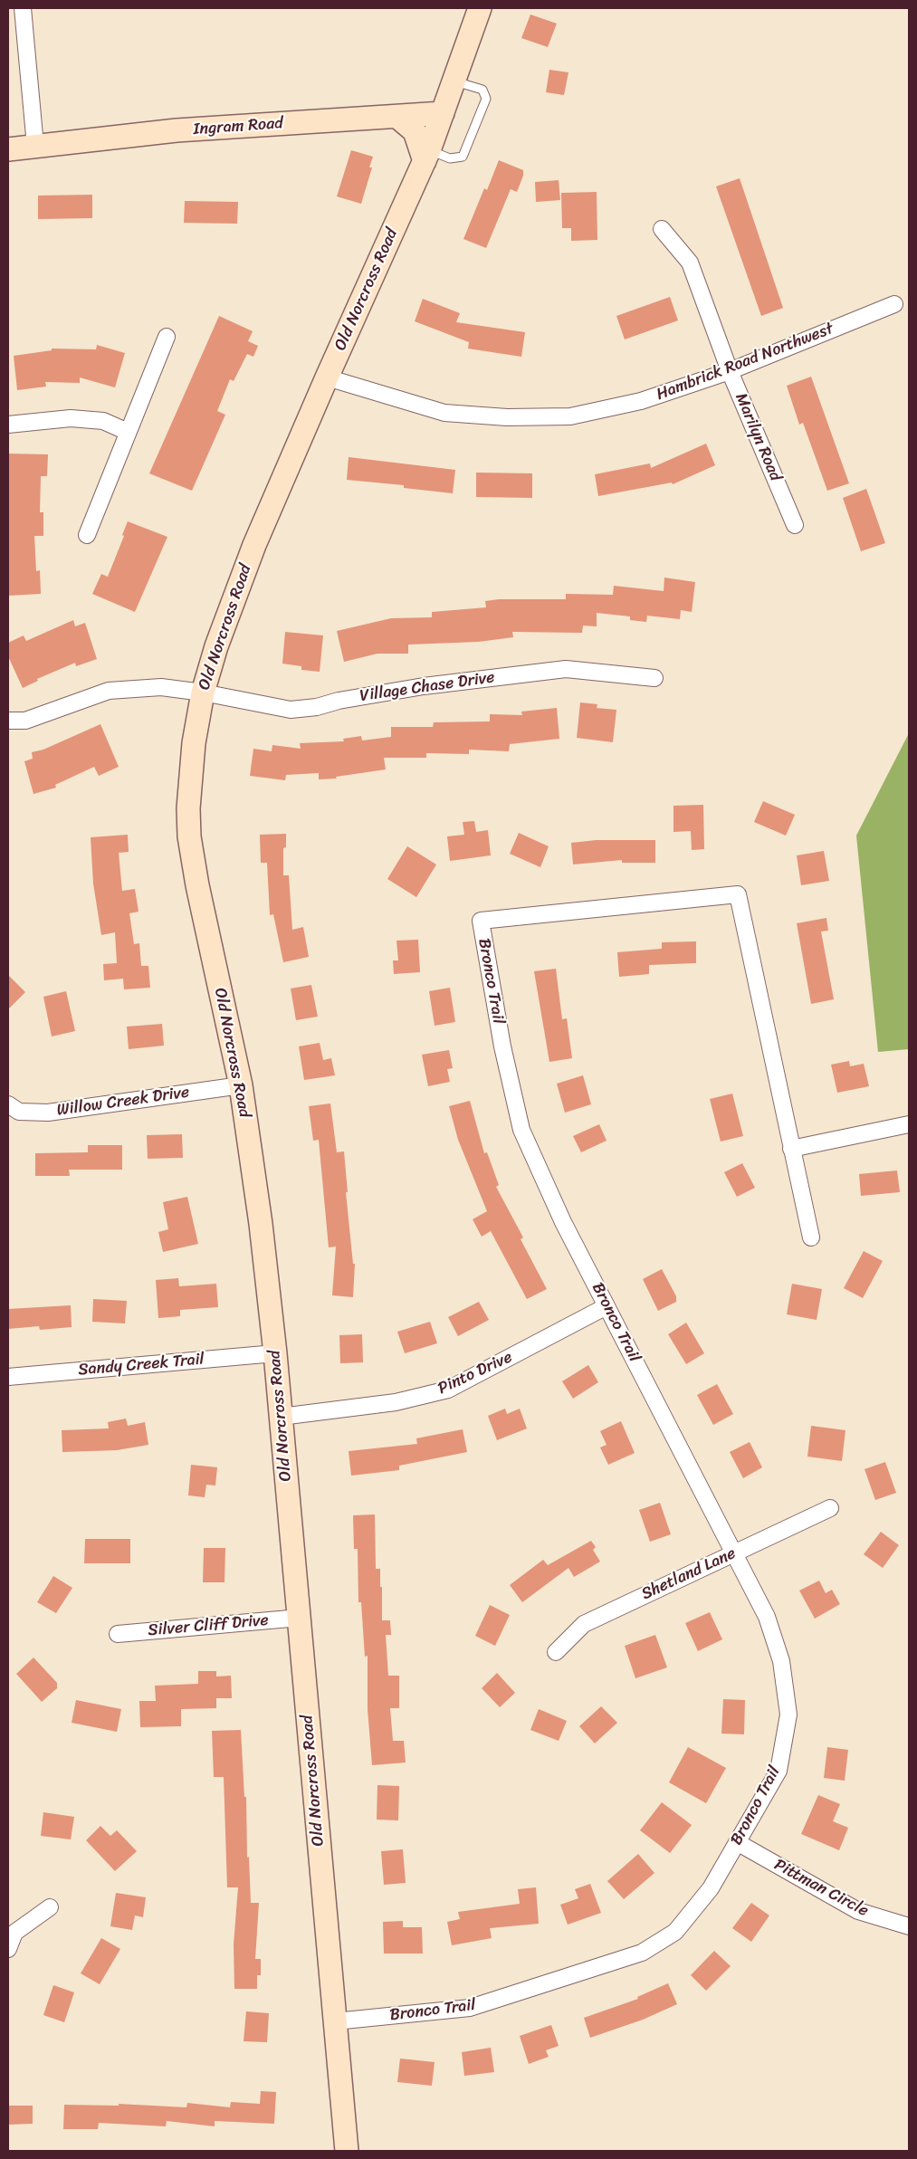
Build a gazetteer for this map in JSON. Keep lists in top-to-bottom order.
{
  "streets": {
    "street": [
      "Ingram Road",
      "Old Norcross Road",
      "Hambrick Road Northwest",
      "Marilyn Road",
      "Village Chase Drive",
      "Bronco Trail",
      "Willow Creek Drive",
      "Sandy Creek Trail",
      "Pinto Drive",
      "Shetland Lane",
      "Silver Cliff Drive",
      "Pittman Circle"
    ]
  },
  "crossings": [
    ["Ingram Road", "Old Norcross Road"],
    ["Old Norcross Road", "Hambrick Road Northwest"],
    ["Old Norcross Road", "Village Chase Drive"],
    ["Old Norcross Road", "Bronco Trail"],
    ["Old Norcross Road", "Willow Creek Drive"],
    ["Old Norcross Road", "Sandy Creek Trail"],
    ["Old Norcross Road", "Pinto Drive"],
    ["Old Norcross Road", "Silver Cliff Drive"],
    ["Hambrick Road Northwest", "Marilyn Road"],
    ["Bronco Trail", "Pinto Drive"],
    ["Bronco Trail", "Shetland Lane"],
    ["Bronco Trail", "Pittman Circle"]
  ]
}
